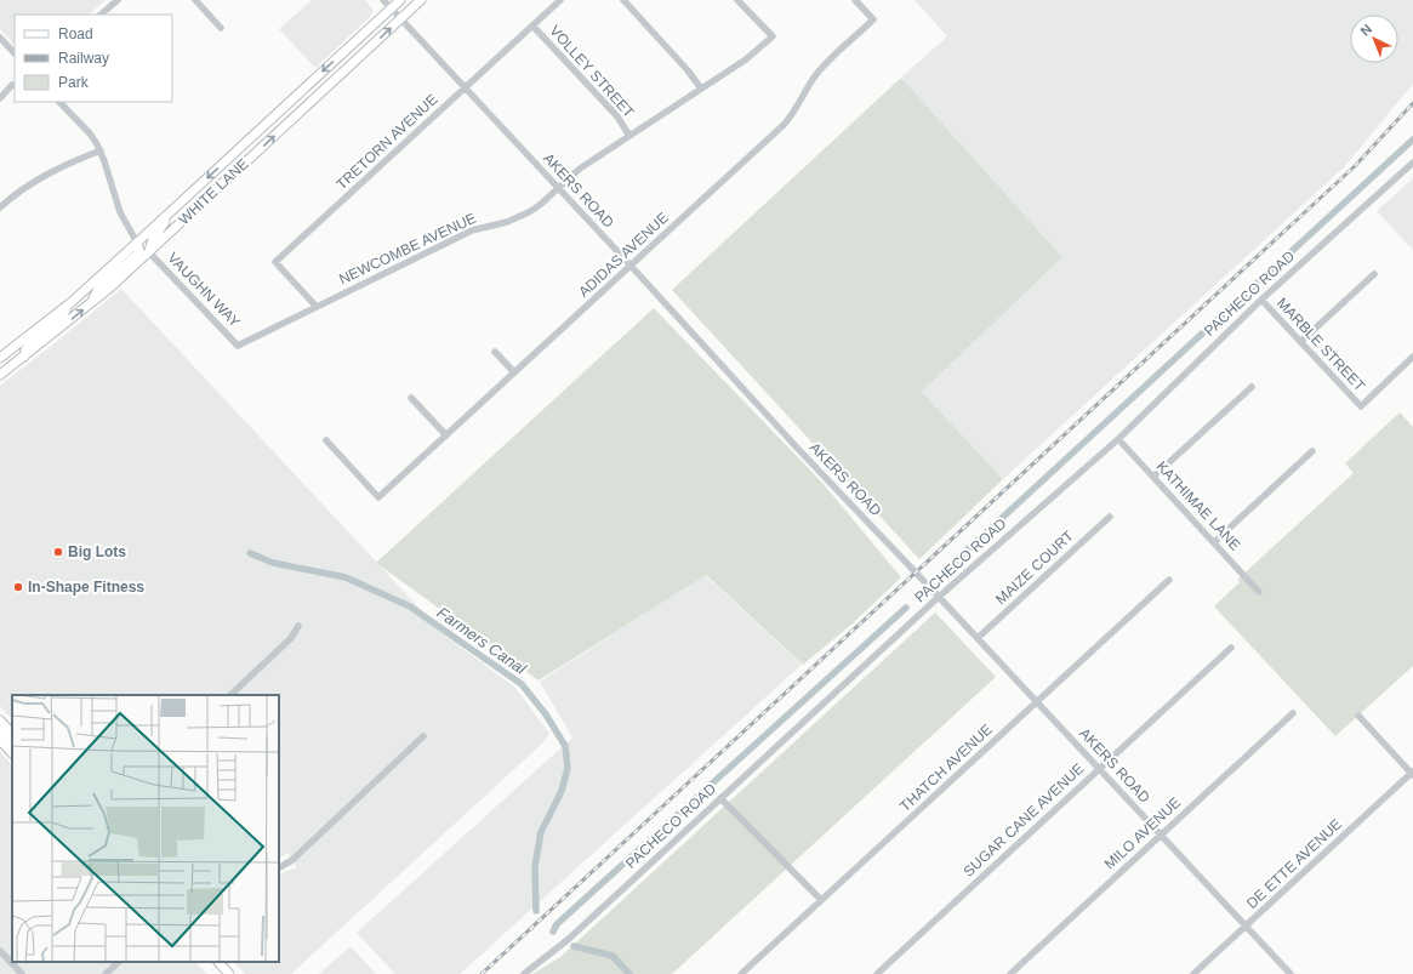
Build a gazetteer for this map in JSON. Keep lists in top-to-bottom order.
{
  "streets": {
    "main road": ["WHITE LANE"],
    "street": [
      "VOLLEY STREET",
      "TRETORN AVENUE",
      "AKERS ROAD",
      "NEWCOMBE AVENUE",
      "ADIDAS AVENUE",
      "VAUGHN WAY",
      "PACHECO ROAD",
      "MARBLE STREET",
      "KATHIMAE LANE",
      "MAIZE COURT",
      "THATCH AVENUE",
      "SUGAR CANE AVENUE",
      "MILO AVENUE",
      "DE ETTE AVENUE"
    ]
  },
  "crossings": [
    ["VOLLEY STREET", "TRETORN AVENUE"],
    ["VOLLEY STREET", "NEWCOMBE AVENUE"],
    ["TRETORN AVENUE", "AKERS ROAD"],
    ["TRETORN AVENUE", "NEWCOMBE AVENUE"],
    ["AKERS ROAD", "WHITE LANE"],
    ["AKERS ROAD", "NEWCOMBE AVENUE"],
    ["AKERS ROAD", "ADIDAS AVENUE"],
    ["AKERS ROAD", "PACHECO ROAD"],
    ["AKERS ROAD", "MAIZE COURT"],
    ["AKERS ROAD", "THATCH AVENUE"],
    ["AKERS ROAD", "SUGAR CANE AVENUE"],
    ["AKERS ROAD", "MILO AVENUE"],
    ["AKERS ROAD", "DE ETTE AVENUE"],
    ["WHITE LANE", "VAUGHN WAY"],
    ["NEWCOMBE AVENUE", "VAUGHN WAY"],
    ["PACHECO ROAD", "MARBLE STREET"],
    ["PACHECO ROAD", "KATHIMAE LANE"]
  ],
  "water": ["Farmers Canal"],
  "places": ["Big Lots", "In-Shape Fitness"],
  "legend": ["Road", "Railway", "Park"],
  "north": "top left"
}
